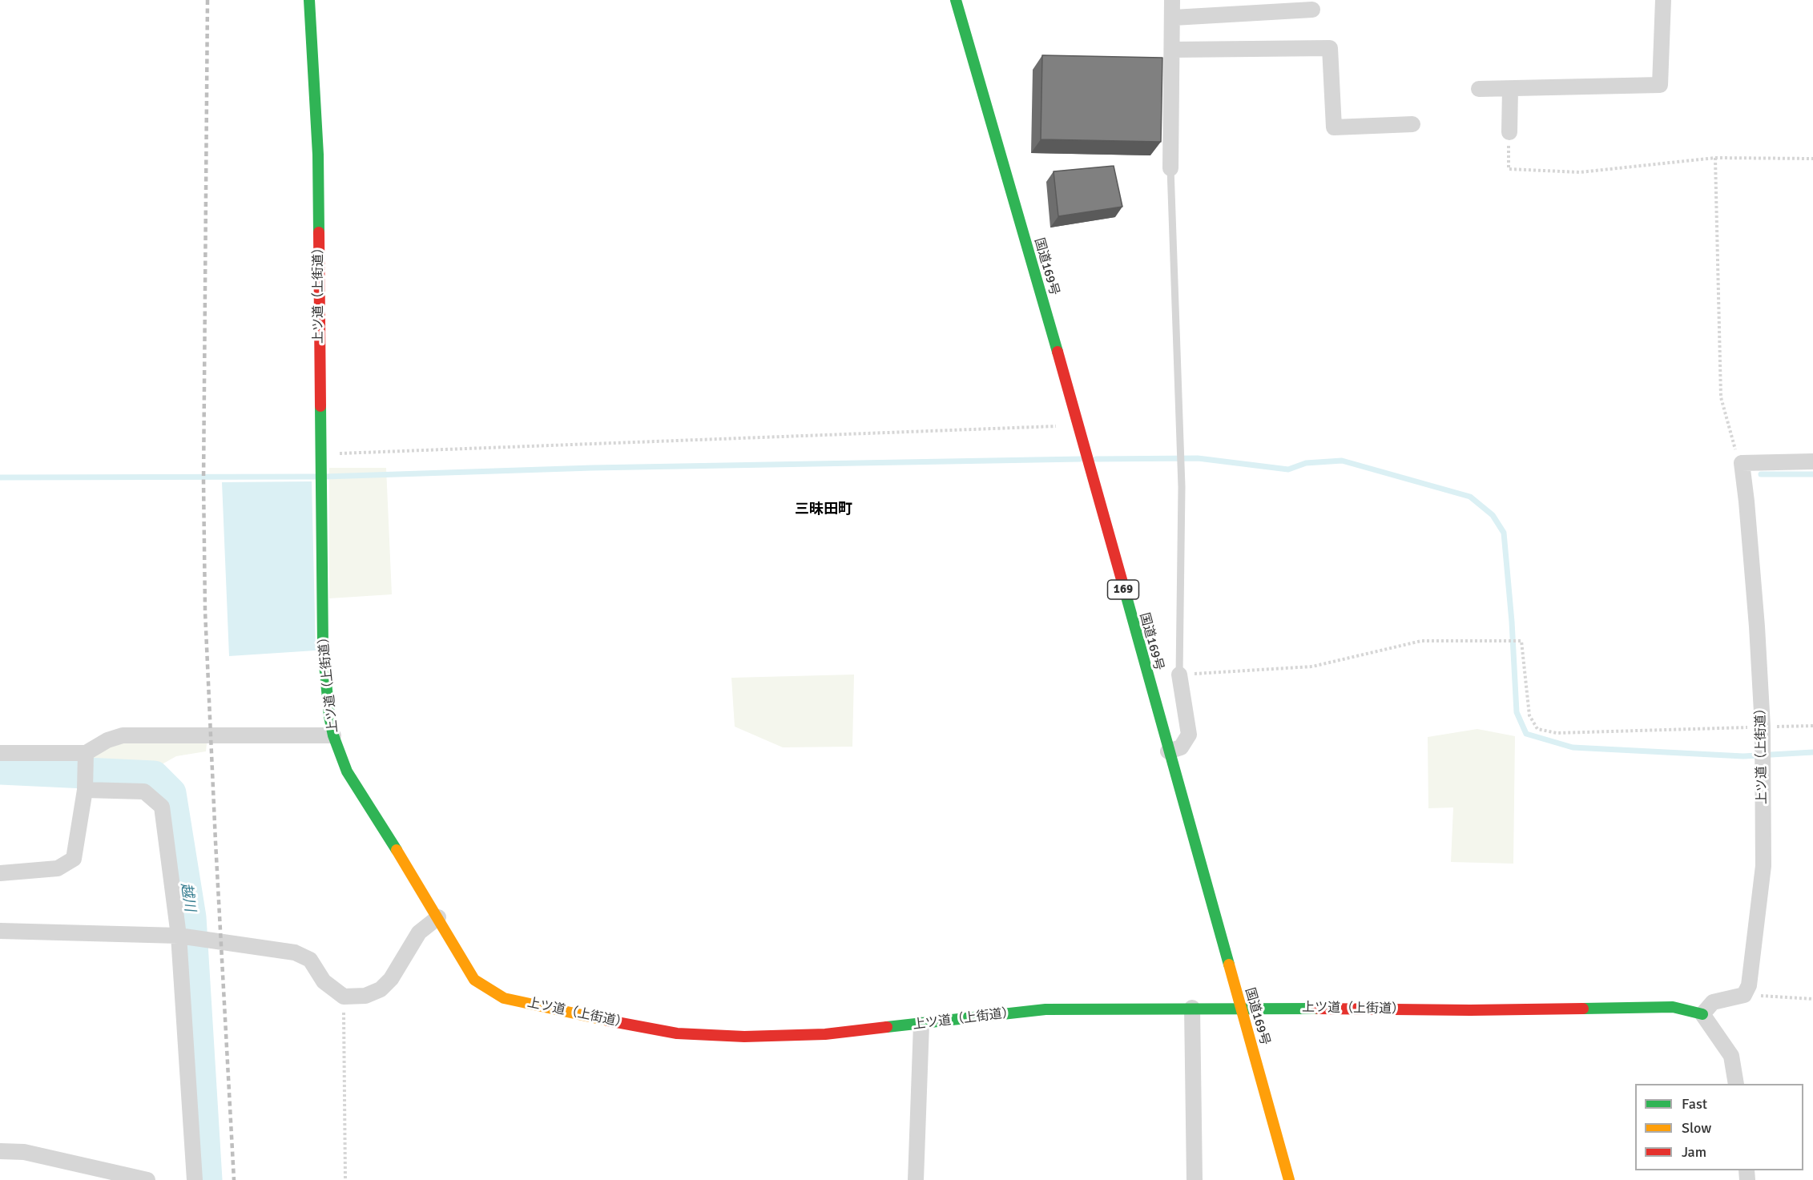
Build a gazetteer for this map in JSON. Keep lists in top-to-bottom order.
{
  "streets": {
    "main road": ["国道169号", "上ツ道（上街道）", "169"]
  },
  "crossings": [
    ["国道169号", "上ツ道（上街道）"]
  ],
  "districts": ["三昧田町"],
  "water": ["越川"],
  "legend": ["Fast", "Slow", "Jam"]
}
